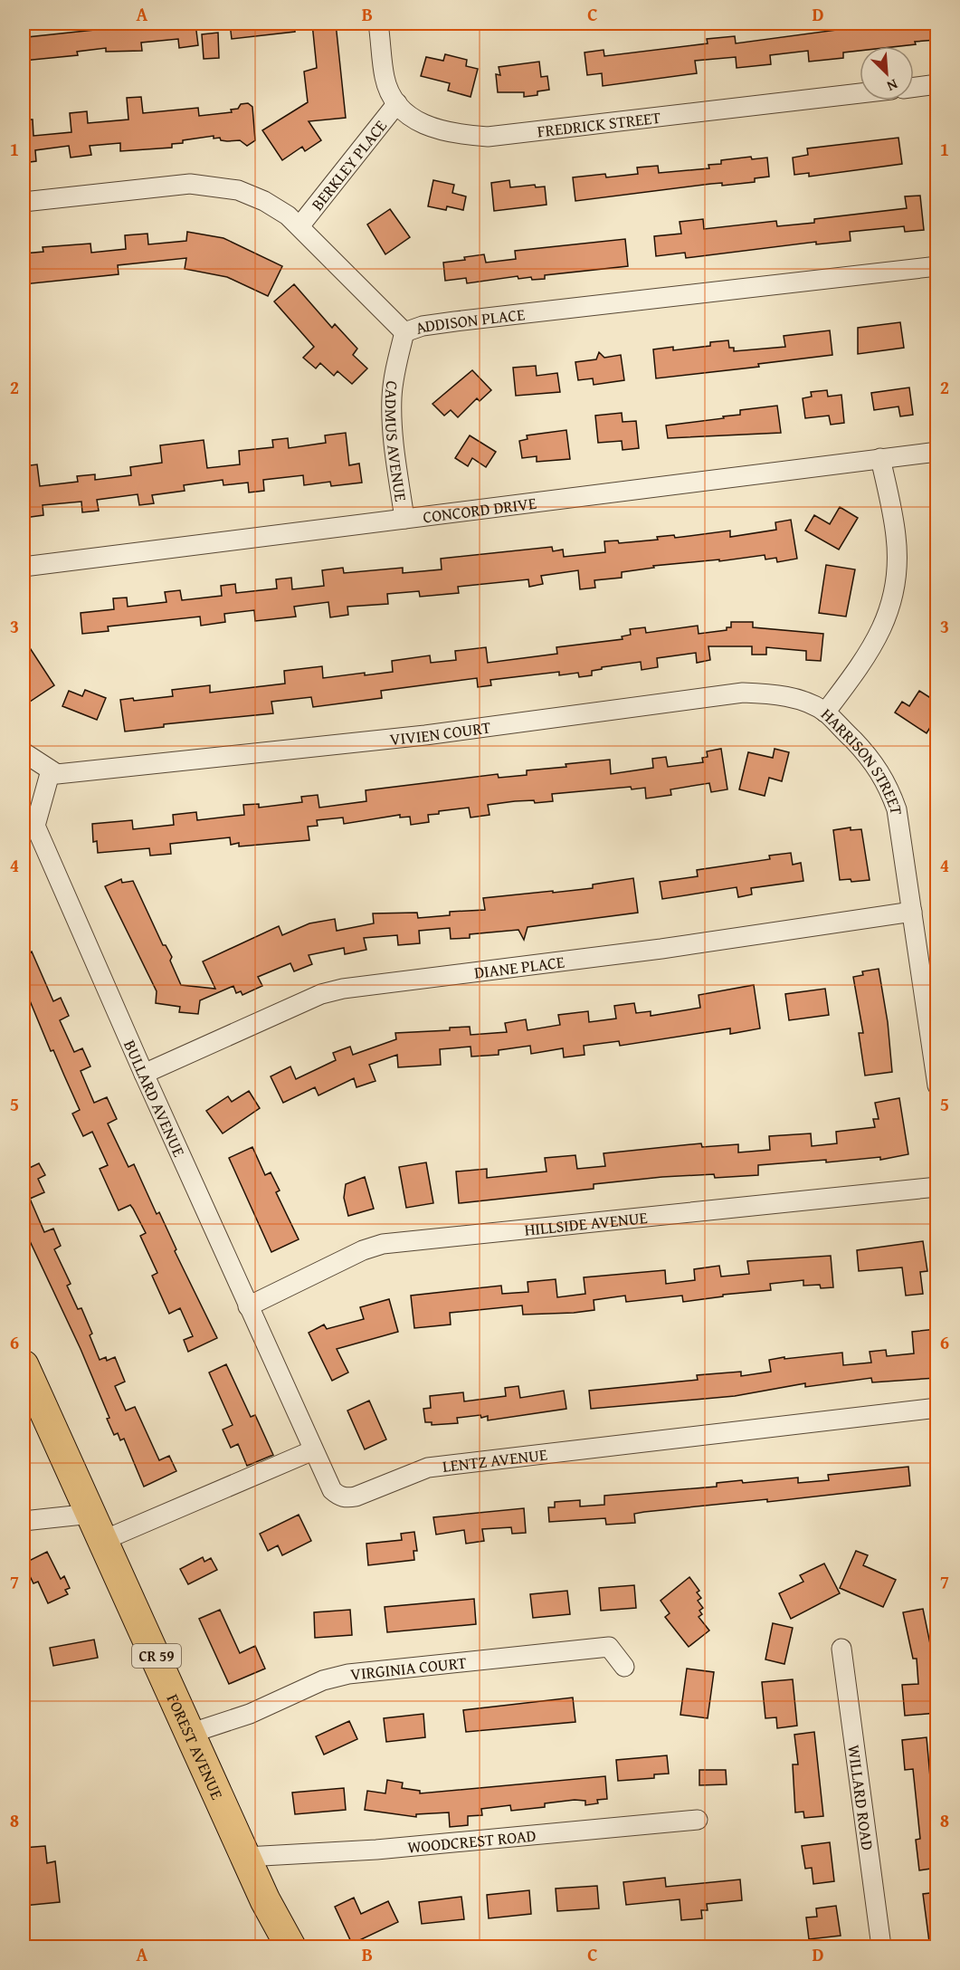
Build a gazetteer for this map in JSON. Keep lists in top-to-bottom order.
{
  "streets": {
    "main road": ["CR 59", "FOREST AVENUE"],
    "street": [
      "FREDRICK STREET",
      "BERKLEY PLACE",
      "ADDISON PLACE",
      "CADMUS AVENUE",
      "CONCORD DRIVE",
      "VIVIEN COURT",
      "HARRISON STREET",
      "DIANE PLACE",
      "BULLARD AVENUE",
      "HILLSIDE AVENUE",
      "LENTZ AVENUE",
      "VIRGINIA COURT",
      "WILLARD ROAD",
      "WOODCREST ROAD"
    ]
  },
  "crossings": [
    ["FREDRICK STREET", "BERKLEY PLACE"],
    ["BERKLEY PLACE", "ADDISON PLACE"],
    ["ADDISON PLACE", "CADMUS AVENUE"],
    ["CADMUS AVENUE", "CONCORD DRIVE"],
    ["CONCORD DRIVE", "HARRISON STREET"],
    ["VIVIEN COURT", "HARRISON STREET"],
    ["VIVIEN COURT", "BULLARD AVENUE"],
    ["HARRISON STREET", "DIANE PLACE"],
    ["DIANE PLACE", "BULLARD AVENUE"],
    ["BULLARD AVENUE", "HILLSIDE AVENUE"],
    ["BULLARD AVENUE", "LENTZ AVENUE"],
    ["VIRGINIA COURT", "FOREST AVENUE"],
    ["FOREST AVENUE", "WOODCREST ROAD"]
  ],
  "north": "bottom right",
  "grid": {
    "columns": [
      "A",
      "B",
      "C",
      "D"
    ],
    "rows": [
      "1",
      "2",
      "3",
      "4",
      "5",
      "6",
      "7",
      "8"
    ]
  }
}
